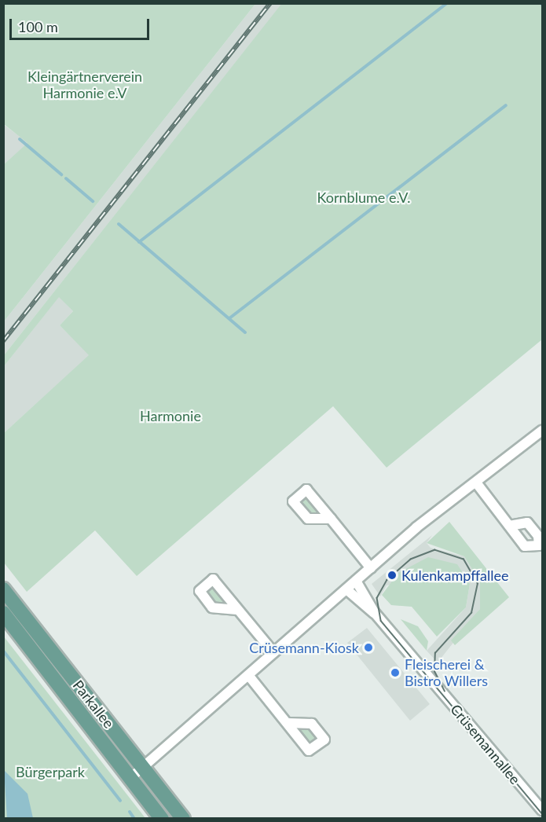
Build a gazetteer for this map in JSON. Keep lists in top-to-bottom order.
{
  "streets": {
    "main road": ["Parkallee"],
    "street": ["Crüsemannallee"]
  },
  "parks": [
    "Kleingärtnerverein Harmonie e.V",
    "Kornblume e.V.",
    "Harmonie",
    "Bürgerpark"
  ],
  "places": ["Kulenkampffallee", "Crüsemann-Kiosk", "Fleischerei & Bistro Willers"],
  "scale_bar": "100 m"
}
